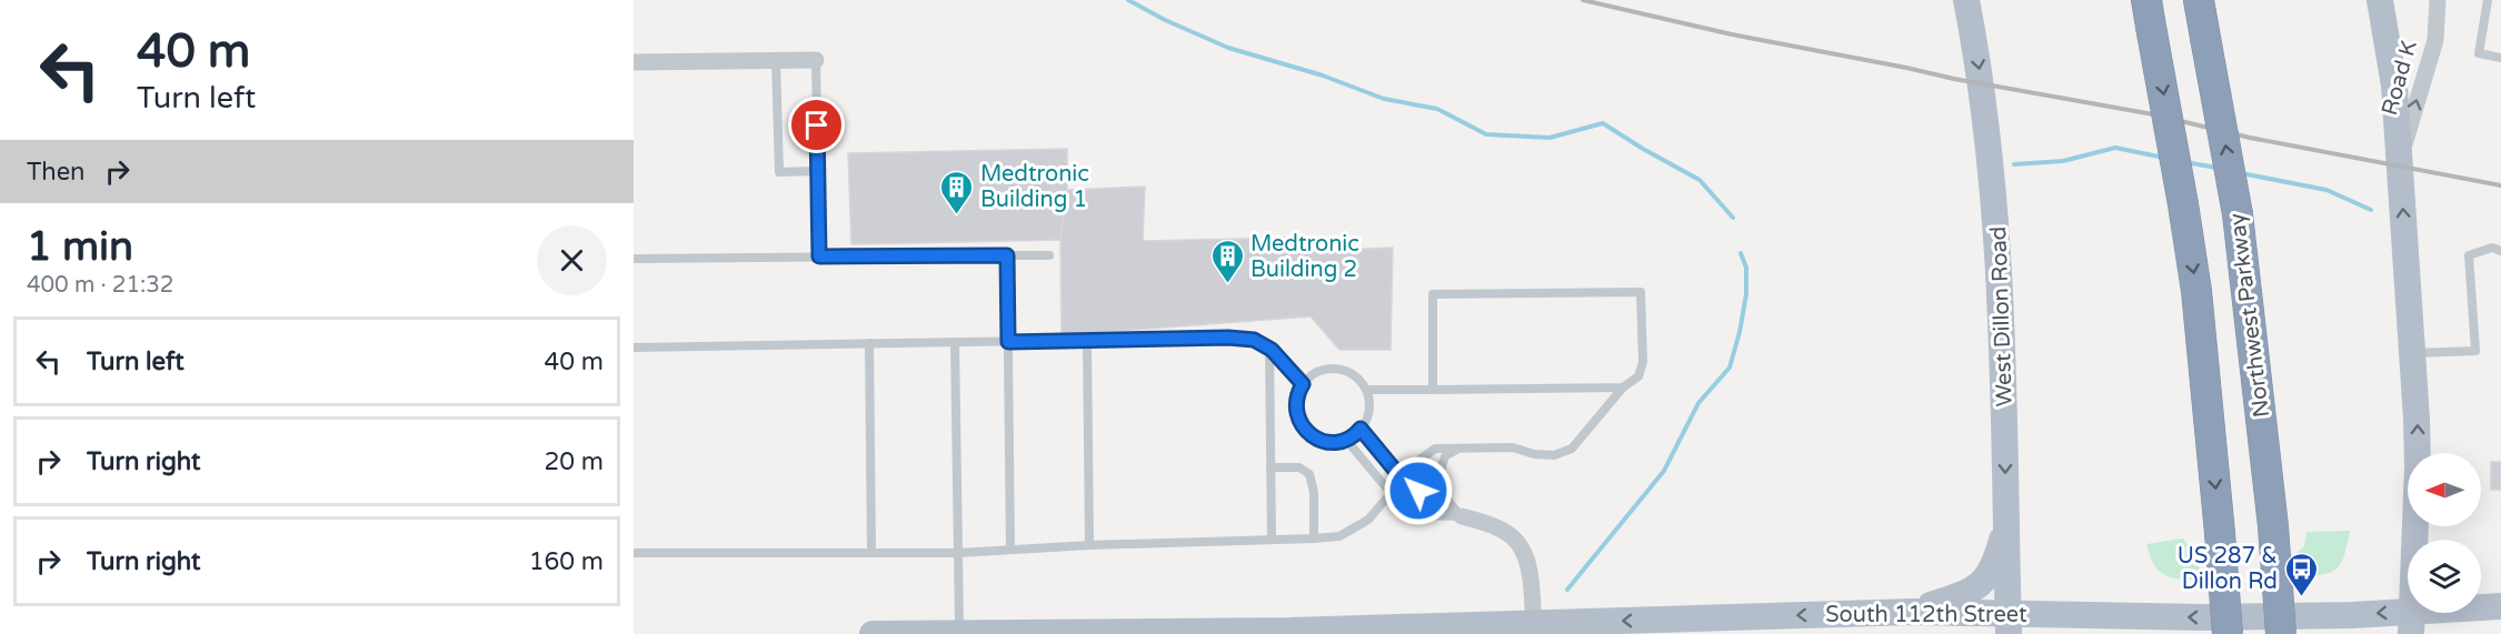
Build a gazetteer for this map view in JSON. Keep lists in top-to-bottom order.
{
  "streets": {
    "highway": ["Northwest Parkway"],
    "main road": ["West Dillon Road", "South 112th Street"],
    "street": ["Road K"]
  },
  "crossings": [
    ["West Dillon Road", "South 112th Street"]
  ],
  "one_way": ["Road K", "West Dillon Road", "South 112th Street"],
  "places": {
    "building": ["Medtronic Building 1", "Medtronic Building 2"],
    "bus stop": ["US 287 & Dillon Rd"]
  },
  "north": "left",
  "page": {
    "turn": ["40 m", "Turn left"],
    "then": "Then",
    "heading": ["1 min", "400 m · 21:32"],
    "list": [
      {
        "name": "Turn left",
        "value": "40 m"
      },
      {
        "name": "Turn right",
        "value": "20 m"
      },
      {
        "name": "Turn right",
        "value": "160 m"
      }
    ]
  }
}
